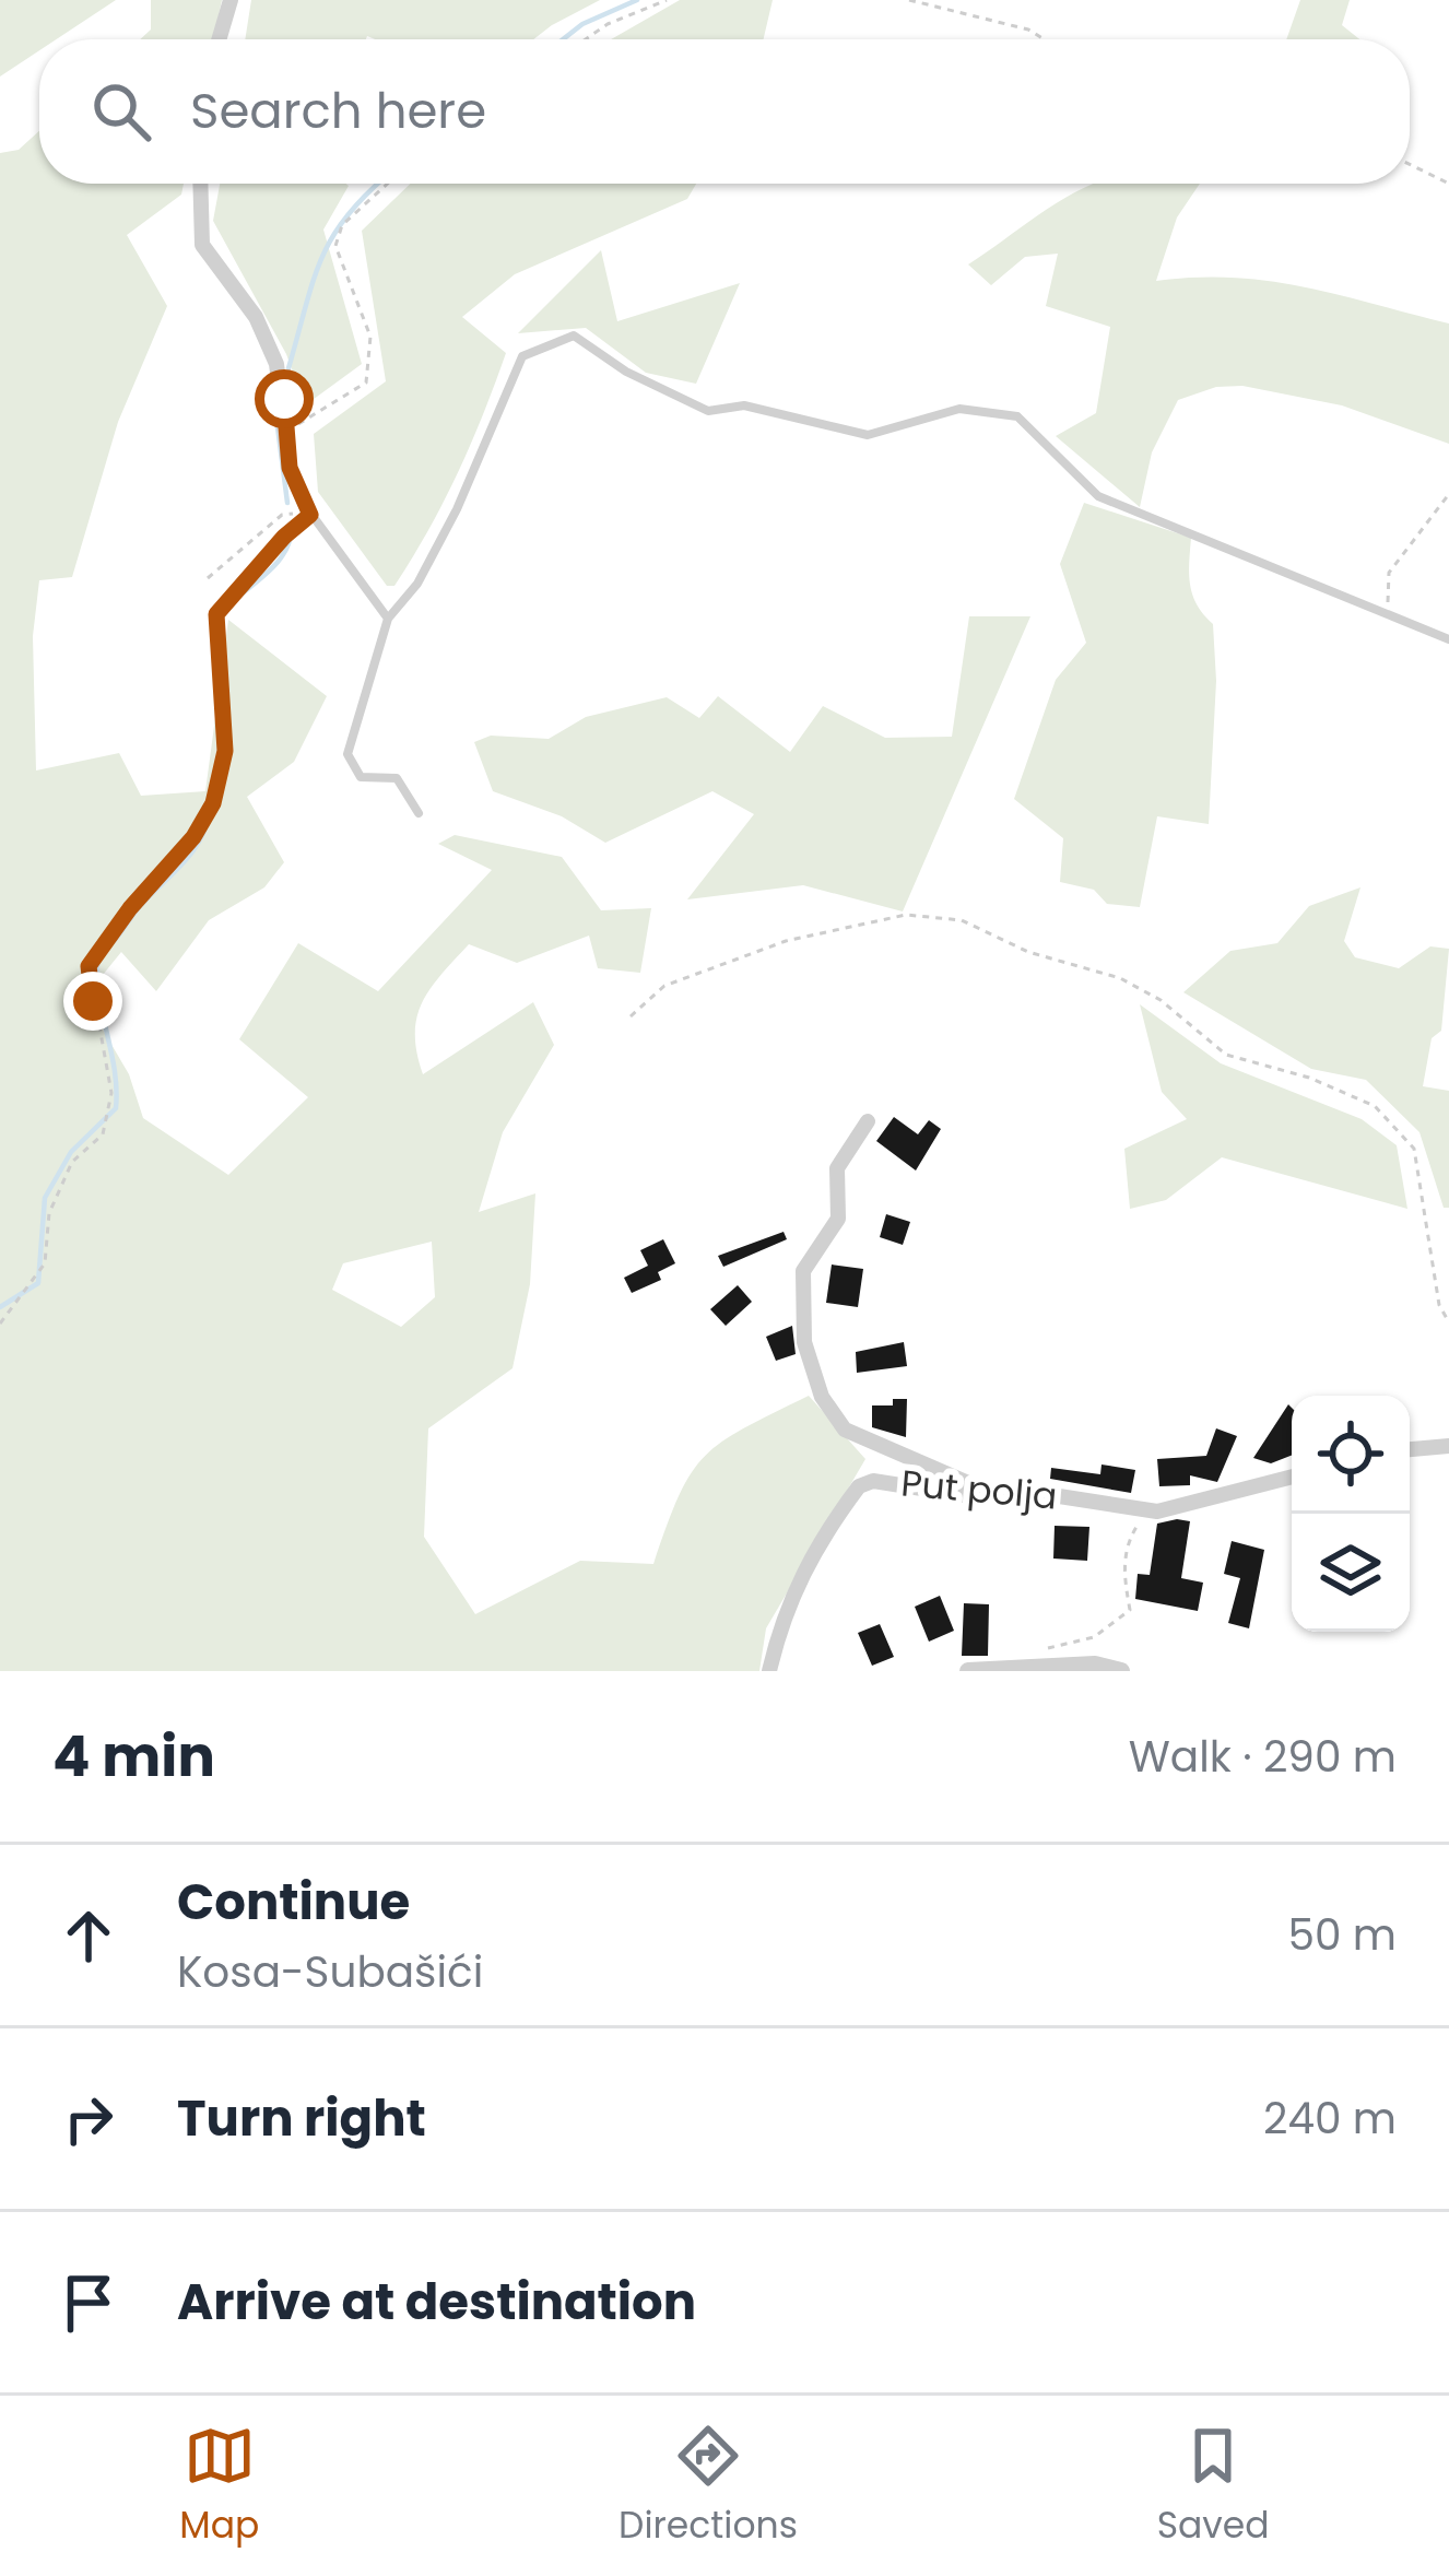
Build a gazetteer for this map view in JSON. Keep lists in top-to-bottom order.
{
  "streets": {
    "street": ["Put polja"]
  },
  "page": {
    "search": "Search here",
    "heading": ["4 min", "Walk · 290 m"],
    "list": [
      ["Continue", "Kosa-Subašići", "50 m"],
      ["Turn right", "240 m"],
      "Arrive at destination"
    ],
    "nav": ["Map", "Directions", "Saved"]
  }
}
